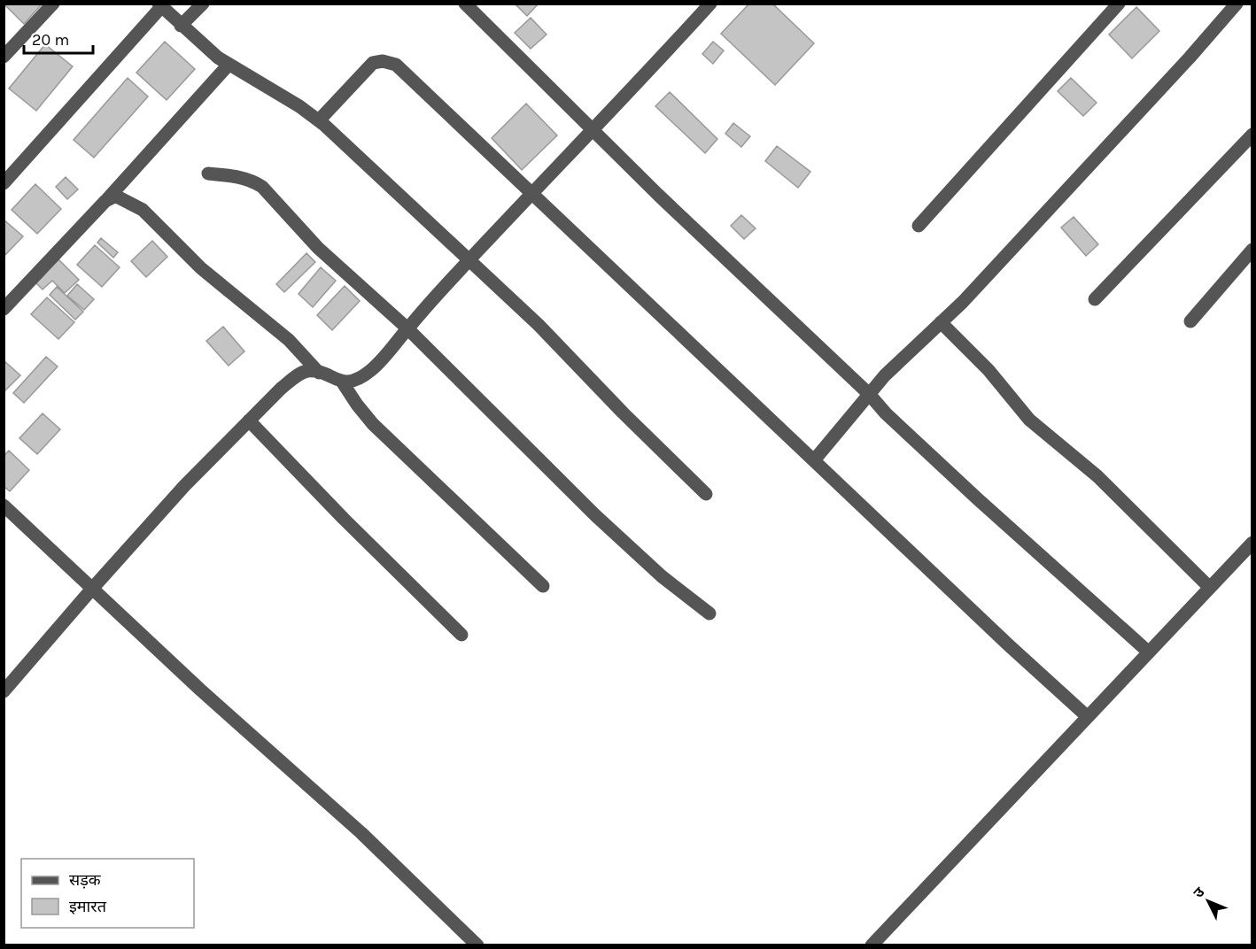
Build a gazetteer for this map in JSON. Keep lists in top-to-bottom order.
{
  "legend": ["सड़क", "इमारत"],
  "scale_bar": "20 m",
  "north": "top left"
}
